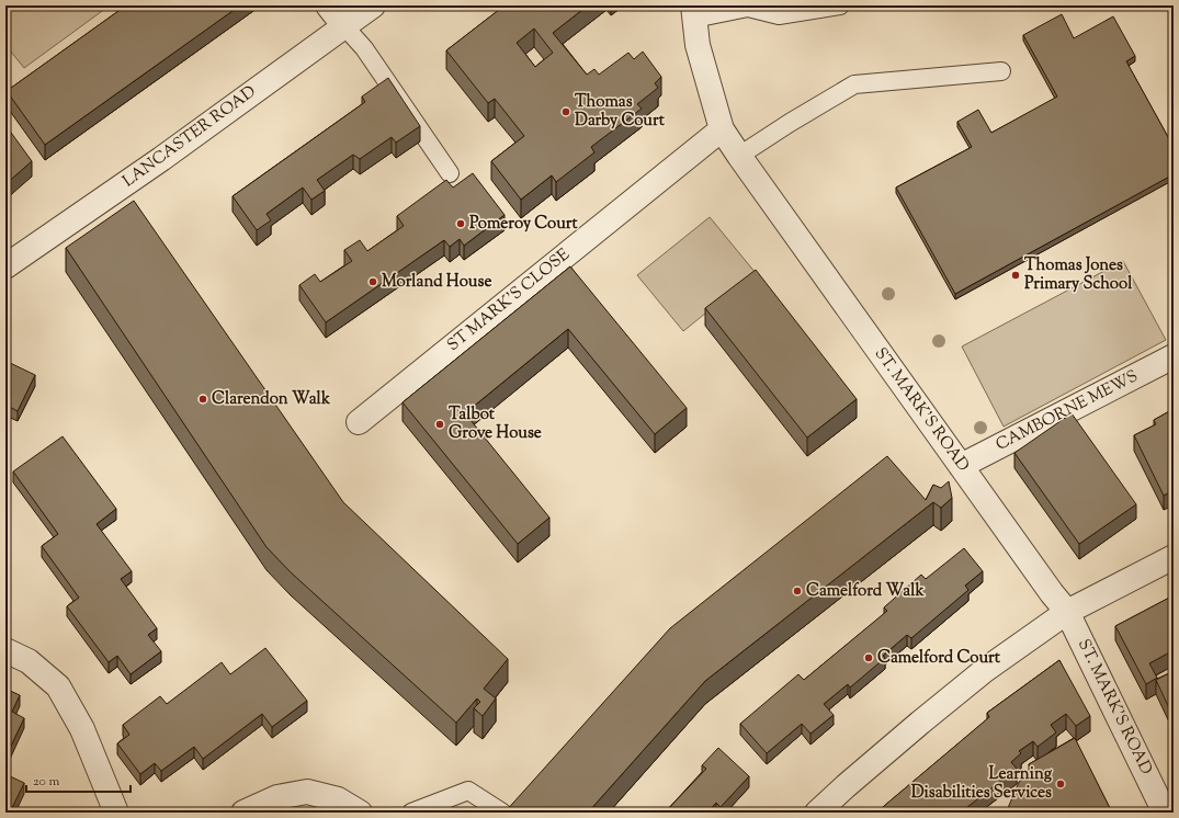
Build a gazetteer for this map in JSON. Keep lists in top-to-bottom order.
{
  "streets": {
    "street": [
      "LANCASTER ROAD",
      "ST MARK'S CLOSE",
      "ST. MARK'S ROAD",
      "CAMBORNE MEWS"
    ]
  },
  "crossings": [
    ["ST MARK'S CLOSE", "ST. MARK'S ROAD"],
    ["ST. MARK'S ROAD", "CAMBORNE MEWS"]
  ],
  "places": [
    "Thomas Darby Court",
    "Pomeroy Court",
    "Thomas Jones Primary School",
    "Morland House",
    "Clarendon Walk",
    "Talbot Grove House",
    "Camelford Walk",
    "Camelford Court",
    "Learning Disabilities Services"
  ],
  "scale_bar": "20 m"
}
